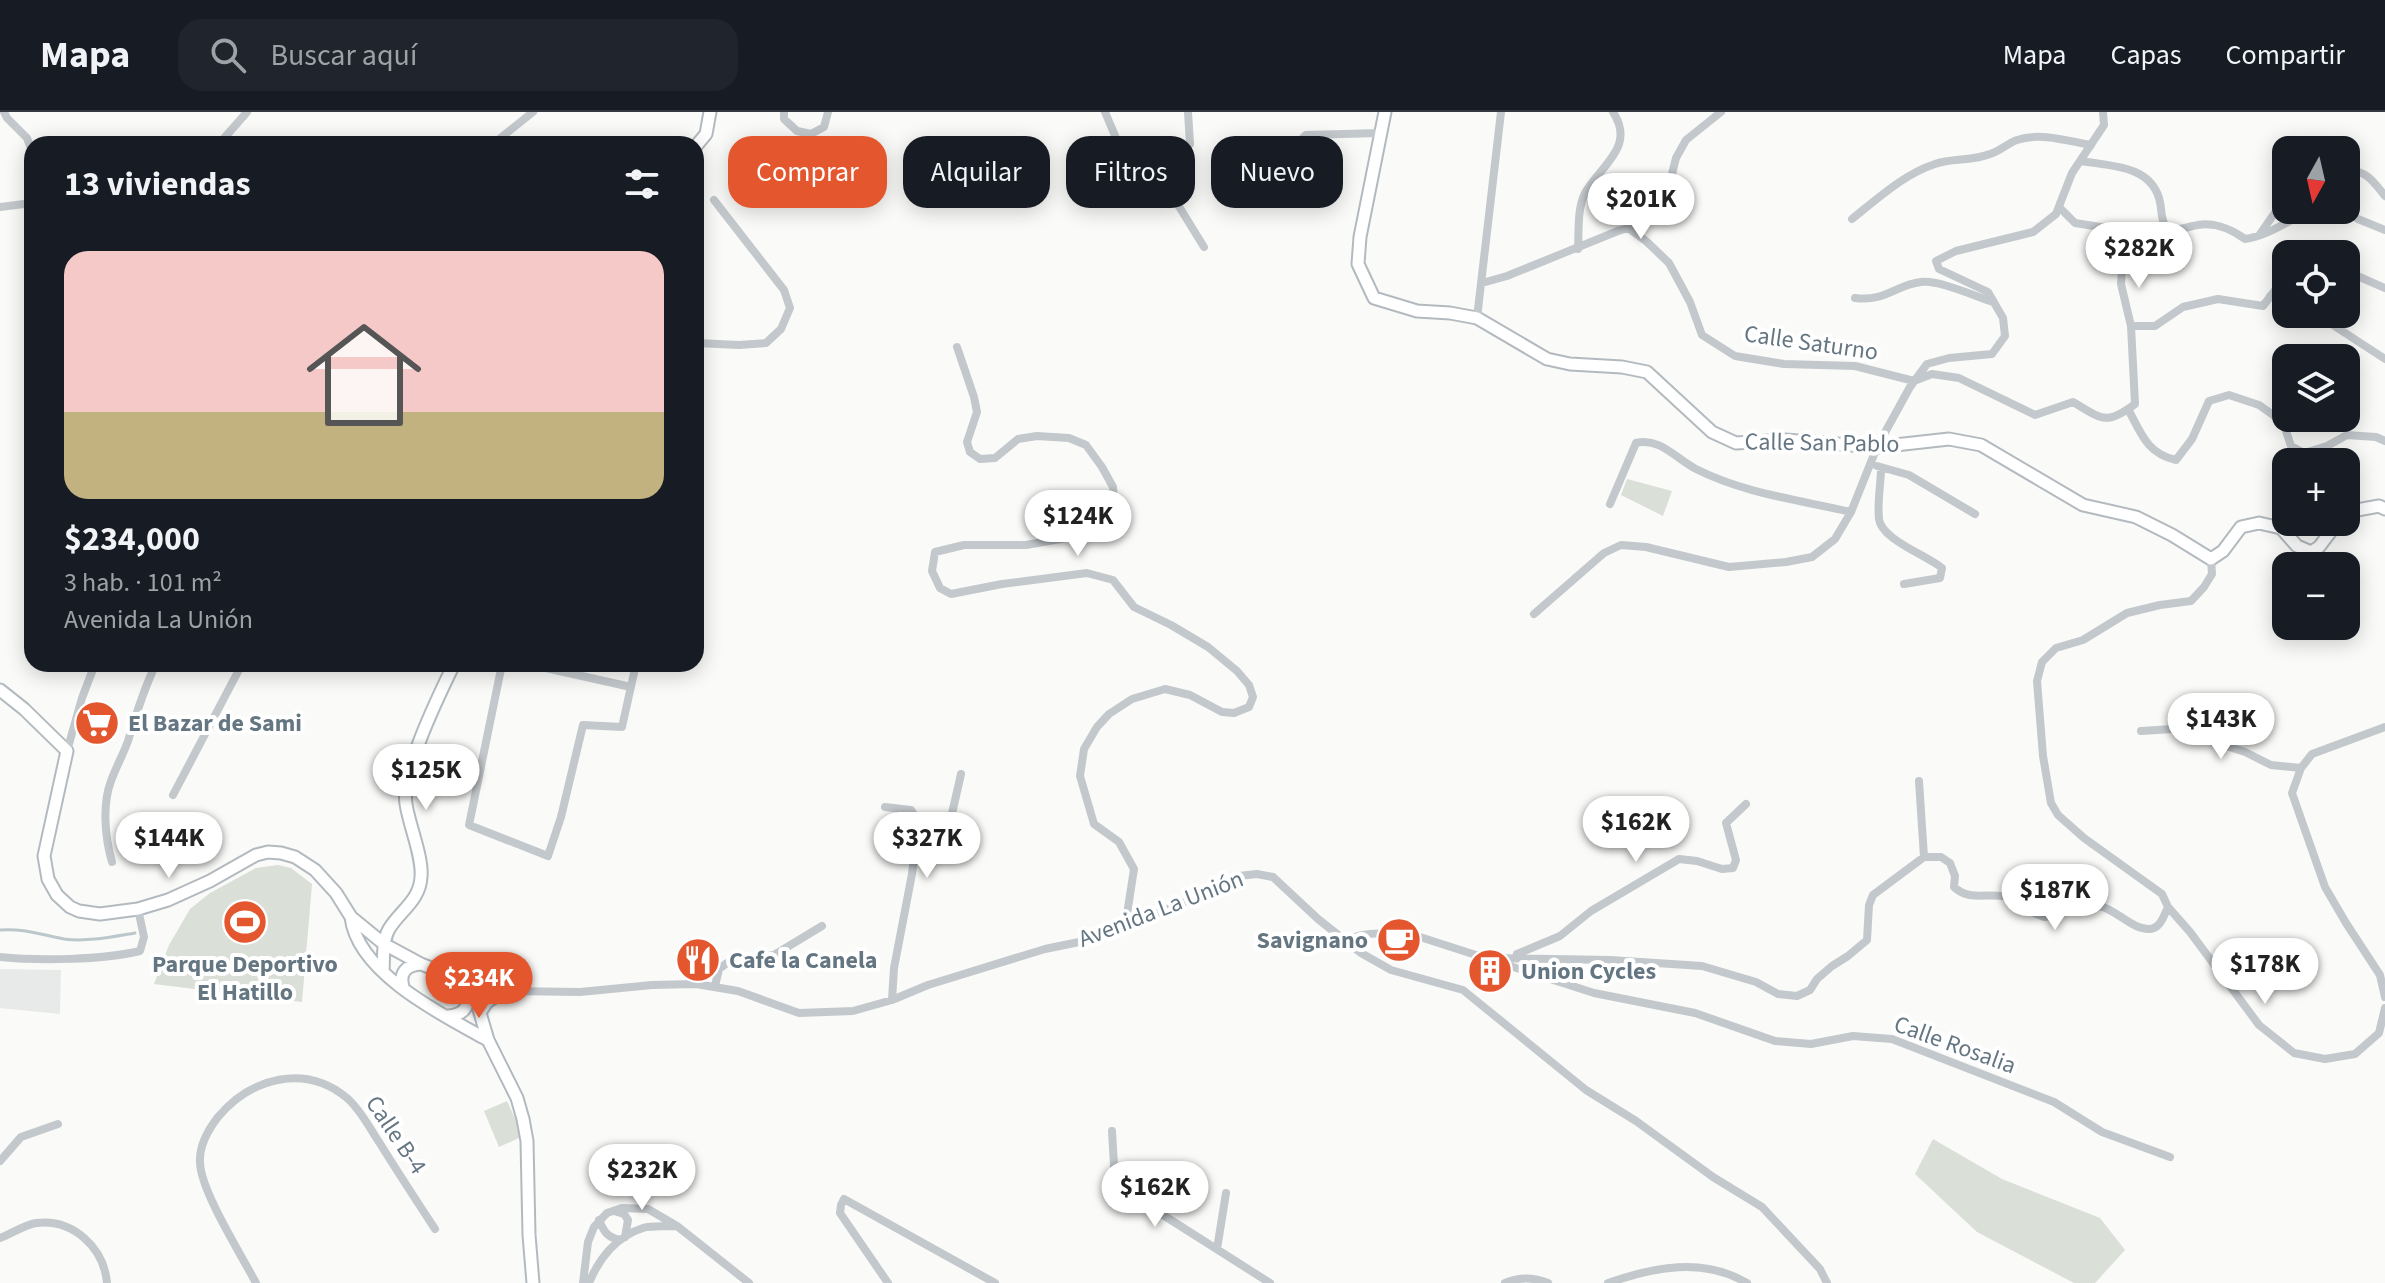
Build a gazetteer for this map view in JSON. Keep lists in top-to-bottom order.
{
  "streets": {
    "street": [
      "Calle Saturno",
      "Calle San Pablo",
      "Avenida La Unión",
      "Calle Rosalia",
      "Calle B-4"
    ]
  },
  "crossings": [
    ["Avenida La Unión", "Calle Rosalia"]
  ],
  "places": {
    "supermarket": ["El Bazar de Sami"],
    "sports": ["Parque Deportivo El Hatillo"],
    "cafe": ["Savignano"],
    "restaurant": ["Cafe la Canela"],
    "building": ["Union Cycles"]
  },
  "north": "bottom",
  "page": {
    "header": "Mapa",
    "search": "Buscar aquí",
    "nav": ["Mapa", "Capas", "Compartir"],
    "map_buttons": ["+", "−"],
    "chip": [
      "Comprar",
      "Alquilar",
      "Filtros",
      "Nuevo"
    ],
    "heading": "13 viviendas",
    "price": [
      "$201K",
      "$282K",
      "$124K",
      "$143K",
      "$125K",
      "$162K",
      "$144K",
      "$327K",
      "$187K",
      "$178K",
      "$234K",
      "$232K",
      "$162K"
    ],
    "list": [
      {
        "name": "$234,000",
        "note": "3 hab. · 101 m² · Avenida La Unión"
      }
    ]
  }
}
